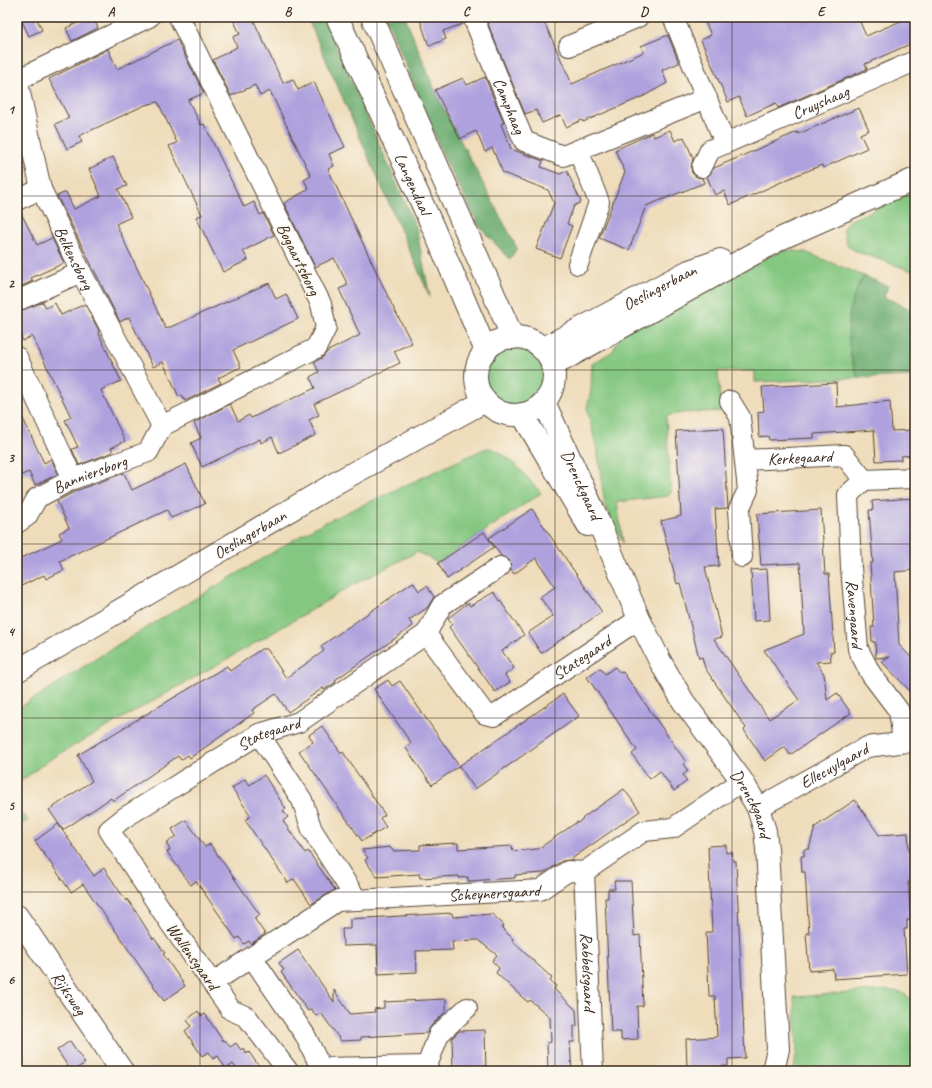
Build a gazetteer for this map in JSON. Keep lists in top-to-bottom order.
{
  "streets": {
    "street": [
      "Cruyshaag",
      "Camphaag",
      "Langendaal",
      "Belkensborg",
      "Bogaartsborg",
      "Oeslingerbaan",
      "Kerkegaard",
      "Banniersborg",
      "Drenckgaard",
      "Ravengaard",
      "Stategaard",
      "Ellecuylgaard",
      "Scheynersgaard",
      "Wallensgaard",
      "Rabbelsgaard",
      "Rijksweg"
    ]
  },
  "crossings": [
    ["Langendaal", "Oeslingerbaan"],
    ["Langendaal", "Drenckgaard"],
    ["Belkensborg", "Bogaartsborg"],
    ["Belkensborg", "Banniersborg"],
    ["Bogaartsborg", "Banniersborg"],
    ["Oeslingerbaan", "Drenckgaard"],
    ["Kerkegaard", "Ravengaard"],
    ["Drenckgaard", "Stategaard"],
    ["Drenckgaard", "Ellecuylgaard"],
    ["Ravengaard", "Ellecuylgaard"],
    ["Stategaard", "Wallensgaard"],
    ["Scheynersgaard", "Wallensgaard"],
    ["Scheynersgaard", "Rabbelsgaard"]
  ],
  "grid": {
    "columns": [
      "A",
      "B",
      "C",
      "D",
      "E"
    ],
    "rows": [
      "1",
      "2",
      "3",
      "4",
      "5",
      "6"
    ]
  }
}
